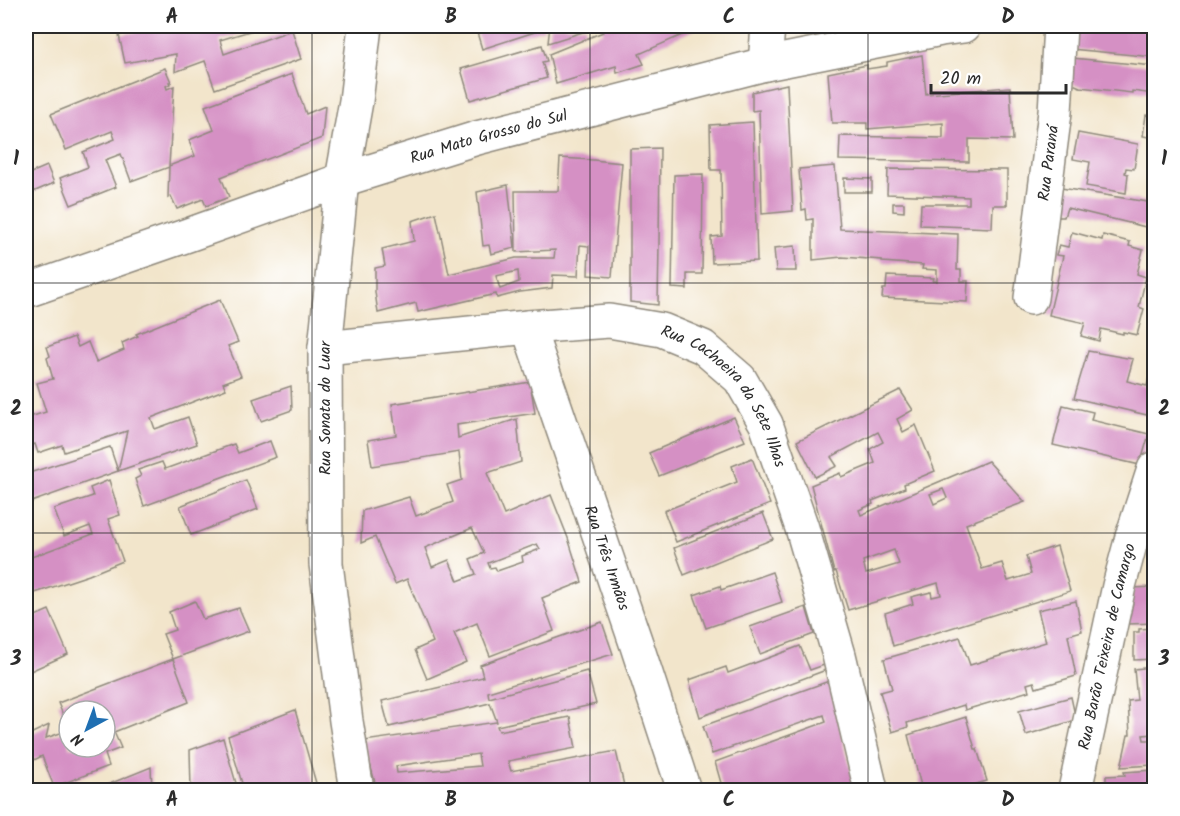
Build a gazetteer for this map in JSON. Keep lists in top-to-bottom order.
{
  "streets": {
    "street": [
      "Rua Mato Grosso do Sul",
      "Rua Paraná",
      "Rua Cachoeira da Sete Ilhas",
      "Rua Sonata do Luar",
      "Rua Três Irmãos",
      "Rua Barão Teixeira de Camargo"
    ]
  },
  "crossings": [
    ["Rua Mato Grosso do Sul", "Rua Sonata do Luar"],
    ["Rua Cachoeira da Sete Ilhas", "Rua Sonata do Luar"],
    ["Rua Cachoeira da Sete Ilhas", "Rua Três Irmãos"]
  ],
  "scale_bar": "20 m",
  "north": "bottom left",
  "grid": {
    "columns": [
      "A",
      "B",
      "C",
      "D"
    ],
    "rows": ["1", "2", "3"]
  }
}
